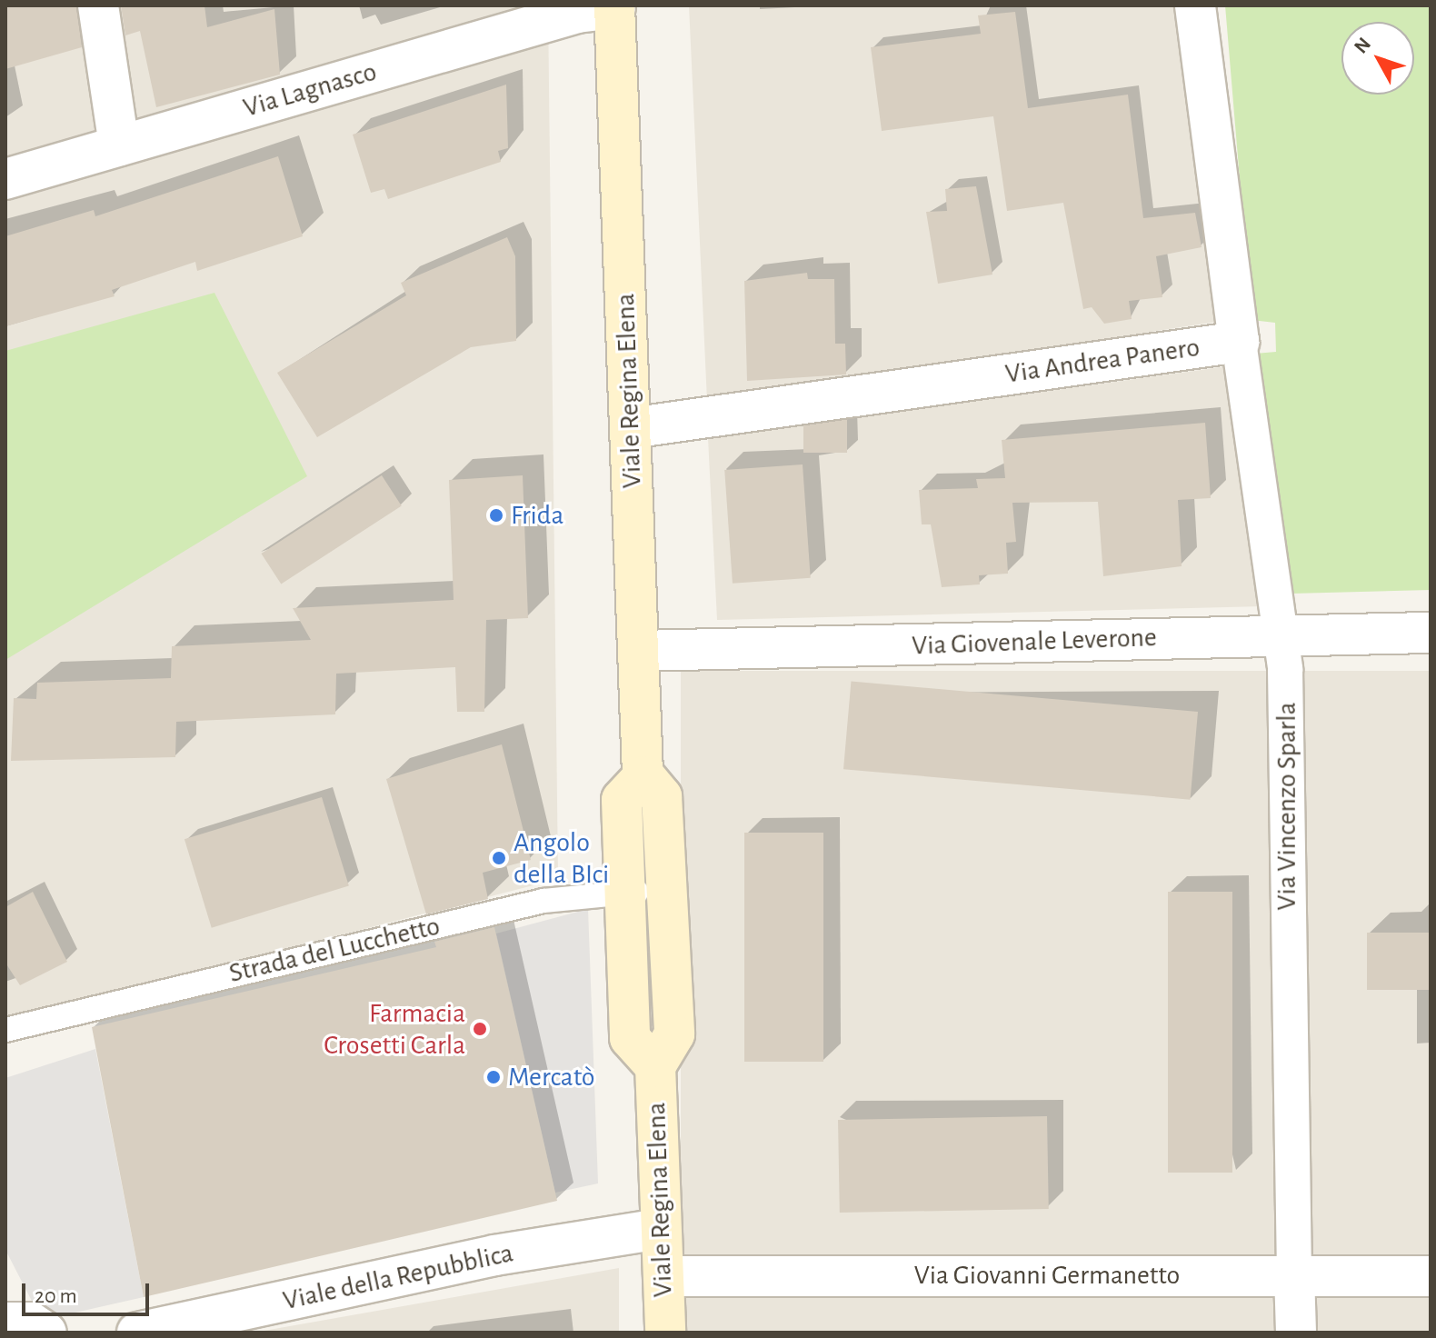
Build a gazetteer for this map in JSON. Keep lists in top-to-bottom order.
{
  "streets": {
    "main road": ["Viale Regina Elena"],
    "street": [
      "Via Lagnasco",
      "Via Andrea Panero",
      "Via Giovenale Leverone",
      "Via Vincenzo Sparla",
      "Via Giovanni Germanetto",
      "Viale della Repubblica"
    ],
    "lane": ["Strada del Lucchetto"]
  },
  "crossings": [
    ["Via Lagnasco", "Viale Regina Elena"],
    ["Via Andrea Panero", "Viale Regina Elena"],
    ["Via Andrea Panero", "Via Vincenzo Sparla"],
    ["Viale Regina Elena", "Via Giovenale Leverone"],
    ["Viale Regina Elena", "Strada del Lucchetto"],
    ["Viale Regina Elena", "Via Giovanni Germanetto"],
    ["Viale Regina Elena", "Viale della Repubblica"],
    ["Via Giovenale Leverone", "Via Vincenzo Sparla"],
    ["Via Vincenzo Sparla", "Via Giovanni Germanetto"]
  ],
  "places": [
    "Frida",
    "Angolo della BIci",
    "Farmacia Crosetti Carla",
    "Mercatò"
  ],
  "scale_bar": "20 m",
  "north": "top left"
}
